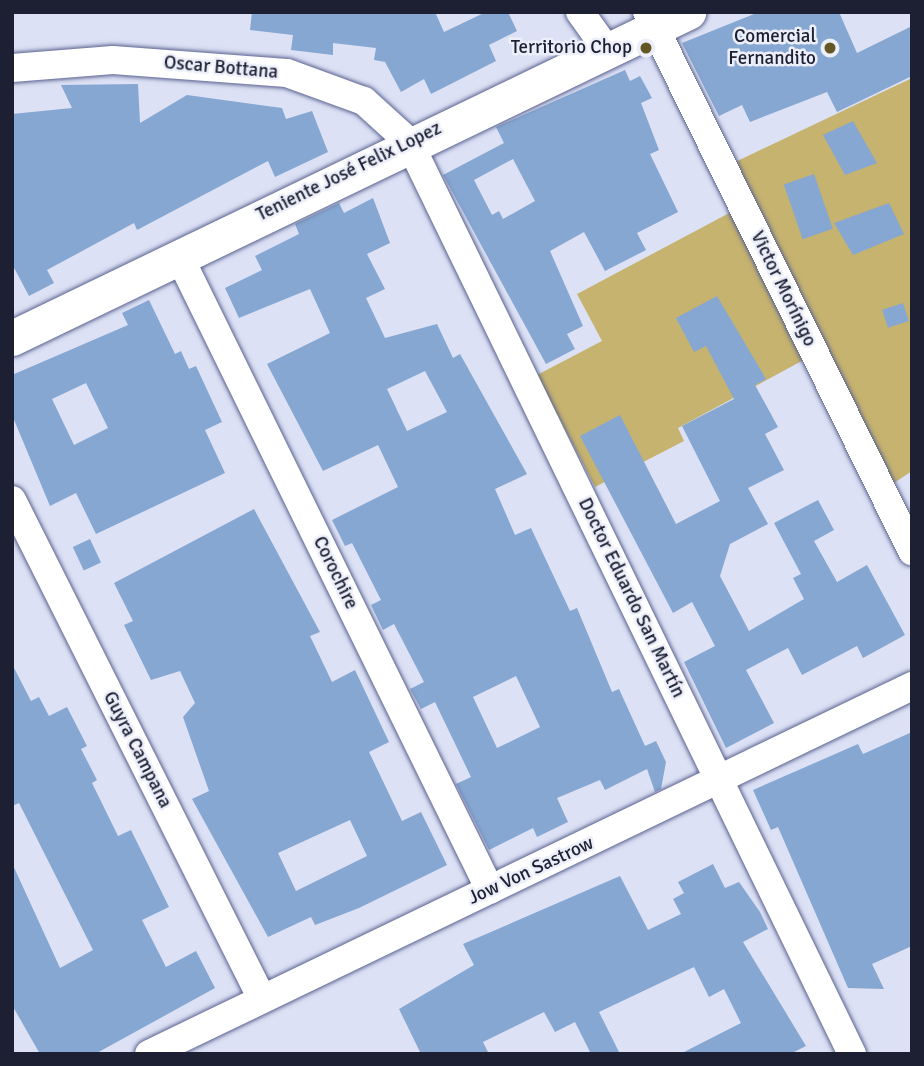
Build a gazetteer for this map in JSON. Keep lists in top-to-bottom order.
{
  "streets": {
    "main road": ["Teniente José Felix Lopez"],
    "street": [
      "Oscar Bottana",
      "Victor Morínigo",
      "Corochire",
      "Doctor Eduardo San Martín",
      "Guyra Campana",
      "Jow Von Sastrow"
    ]
  },
  "crossings": [
    ["Oscar Bottana", "Teniente José Felix Lopez"],
    ["Oscar Bottana", "Doctor Eduardo San Martín"],
    ["Teniente José Felix Lopez", "Victor Morínigo"],
    ["Teniente José Felix Lopez", "Corochire"],
    ["Teniente José Felix Lopez", "Doctor Eduardo San Martín"],
    ["Corochire", "Jow Von Sastrow"],
    ["Doctor Eduardo San Martín", "Jow Von Sastrow"],
    ["Guyra Campana", "Jow Von Sastrow"]
  ],
  "places": ["Territorio Chop", "Comercial Fernandito"]
}
